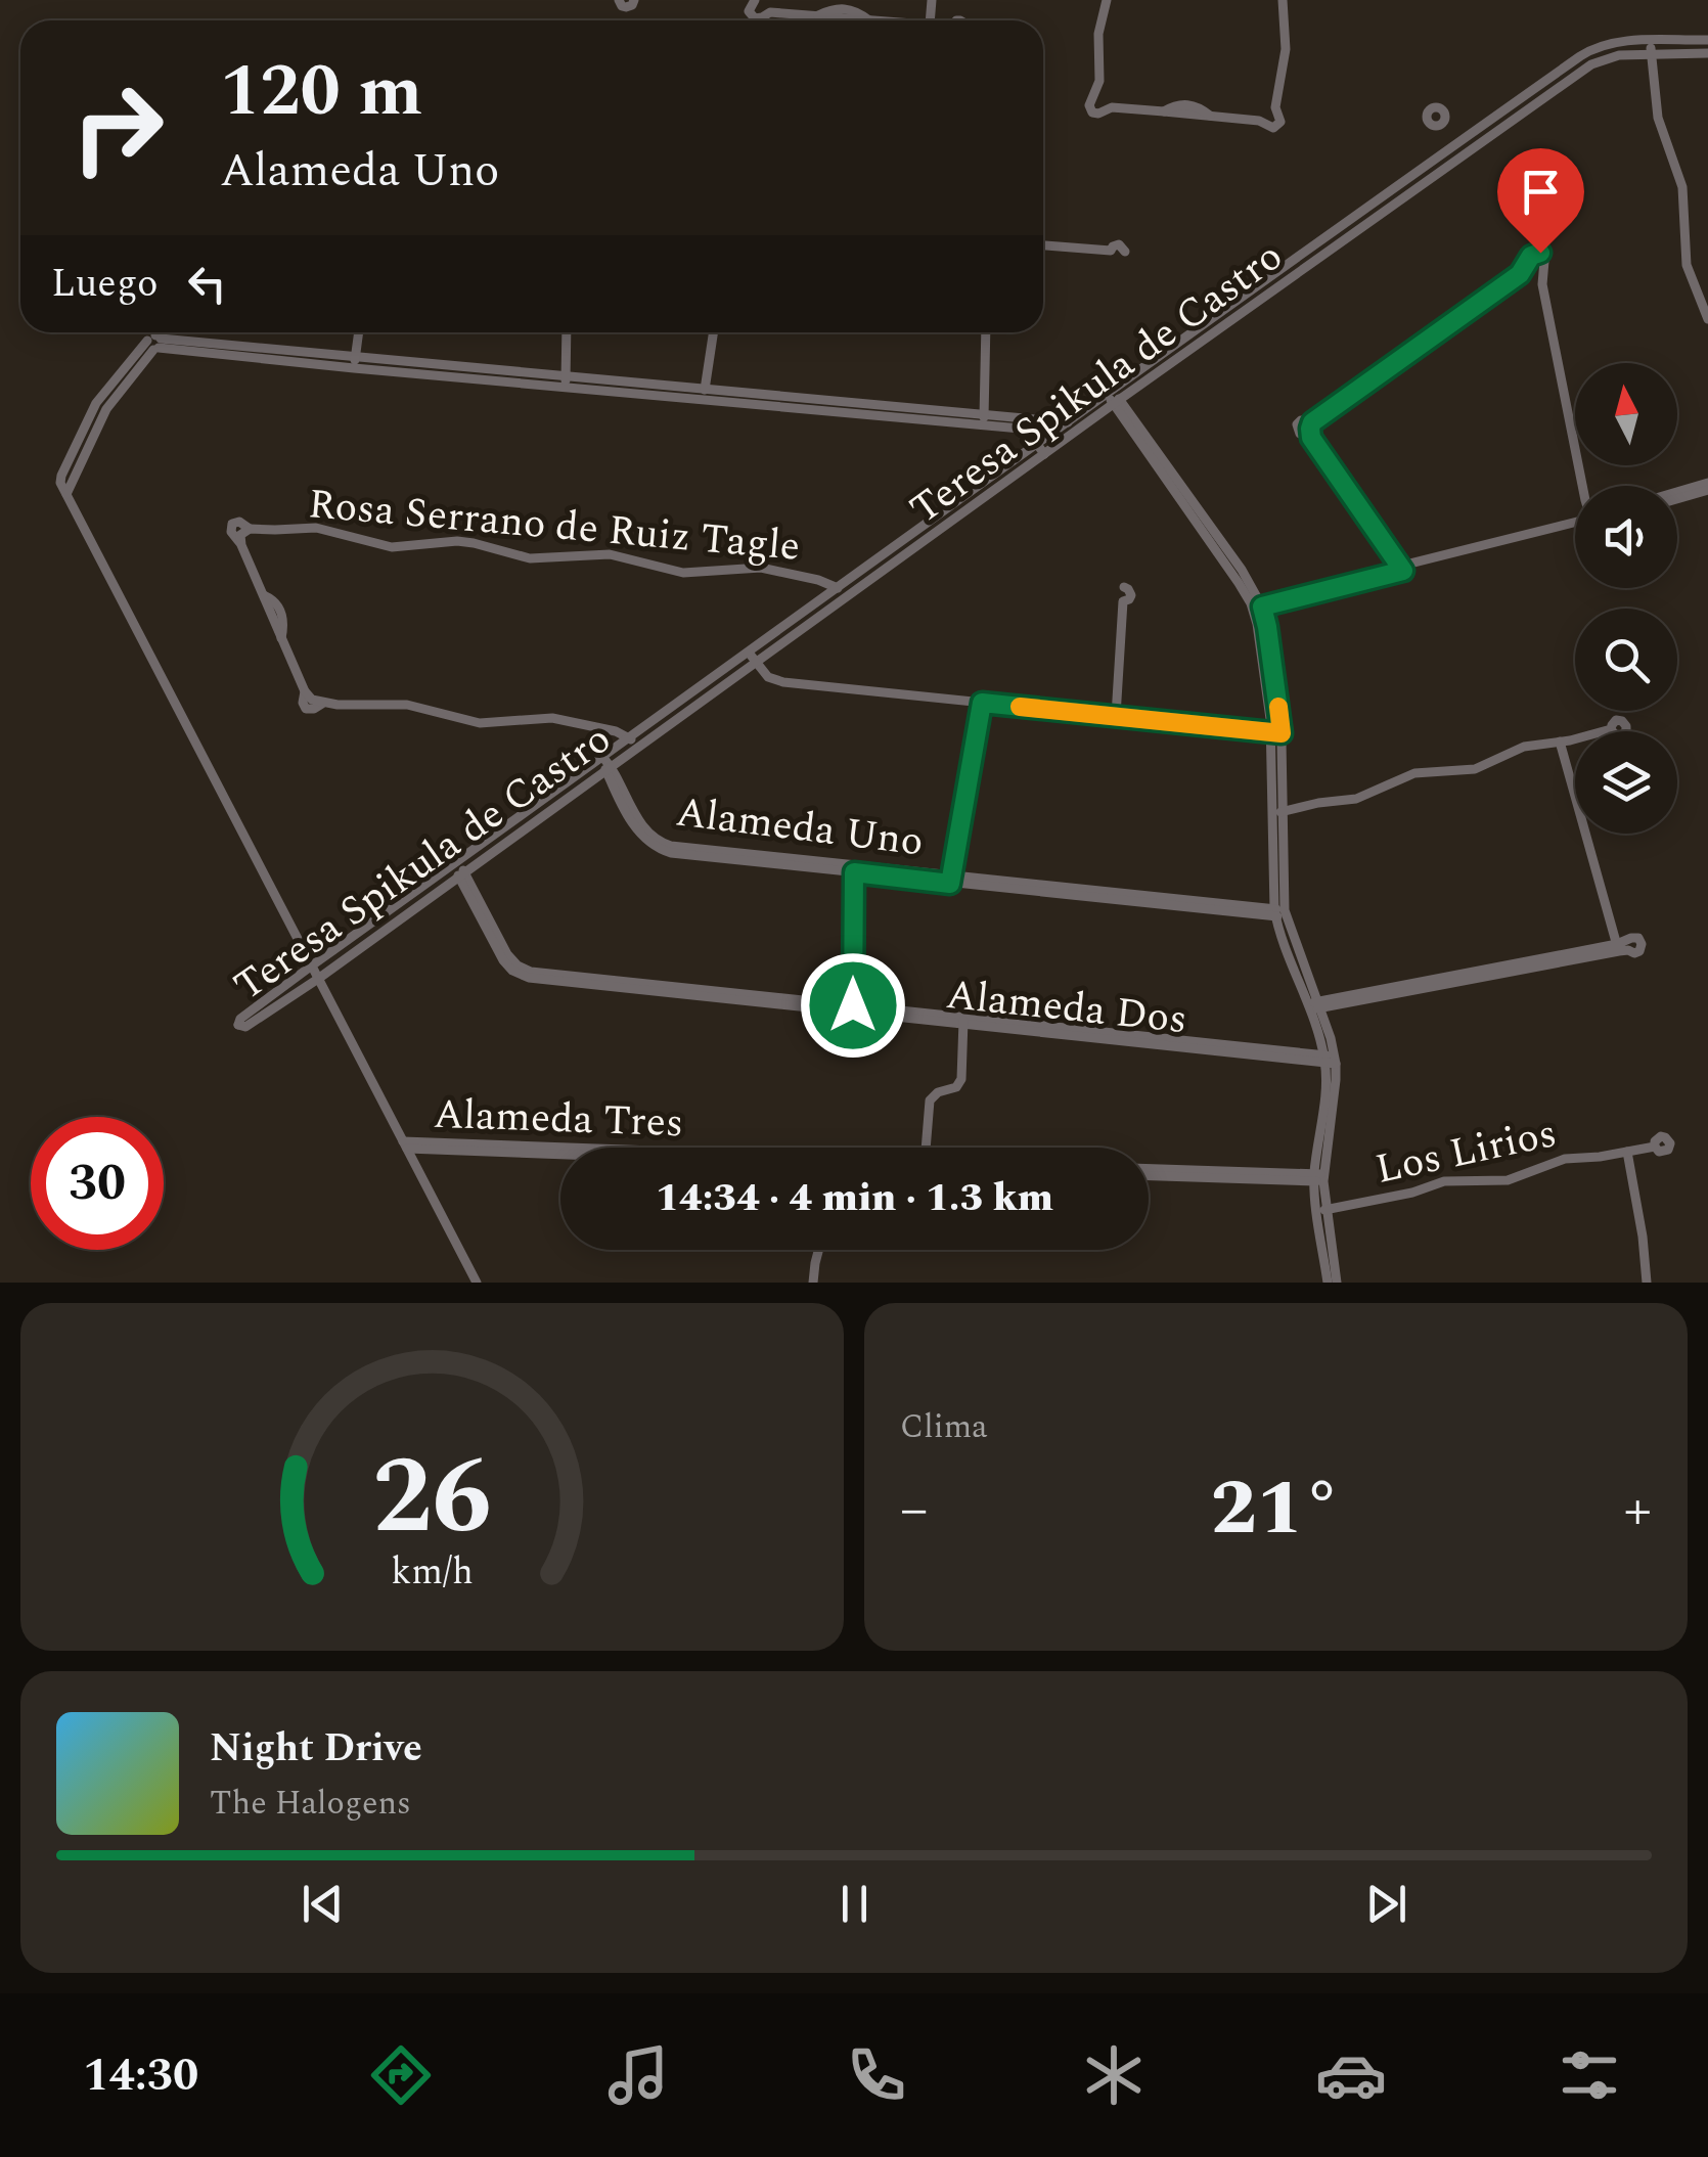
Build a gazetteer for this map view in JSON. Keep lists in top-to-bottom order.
{
  "streets": {
    "street": [
      "Teresa Spikula de Castro",
      "Rosa Serrano de Ruiz Tagle",
      "Alameda Uno",
      "Alameda Dos",
      "Alameda Tres",
      "Los Lirios"
    ]
  },
  "crossings": [
    ["Teresa Spikula de Castro", "Rosa Serrano de Ruiz Tagle"],
    ["Teresa Spikula de Castro", "Alameda Uno"],
    ["Teresa Spikula de Castro", "Alameda Dos"]
  ],
  "north": "top",
  "page": {
    "turn": ["120 m", "Alameda Uno"],
    "then": "Luego",
    "limit": "30",
    "trip": "14:34 · 4 min · 1.3 km",
    "tile": "Clima",
    "heat": ["−", "21°", "+"],
    "song": ["Night Drive", "The Halogens"],
    "tabs": "14:30",
    "gauge": ["26", "km/h"]
  }
}
